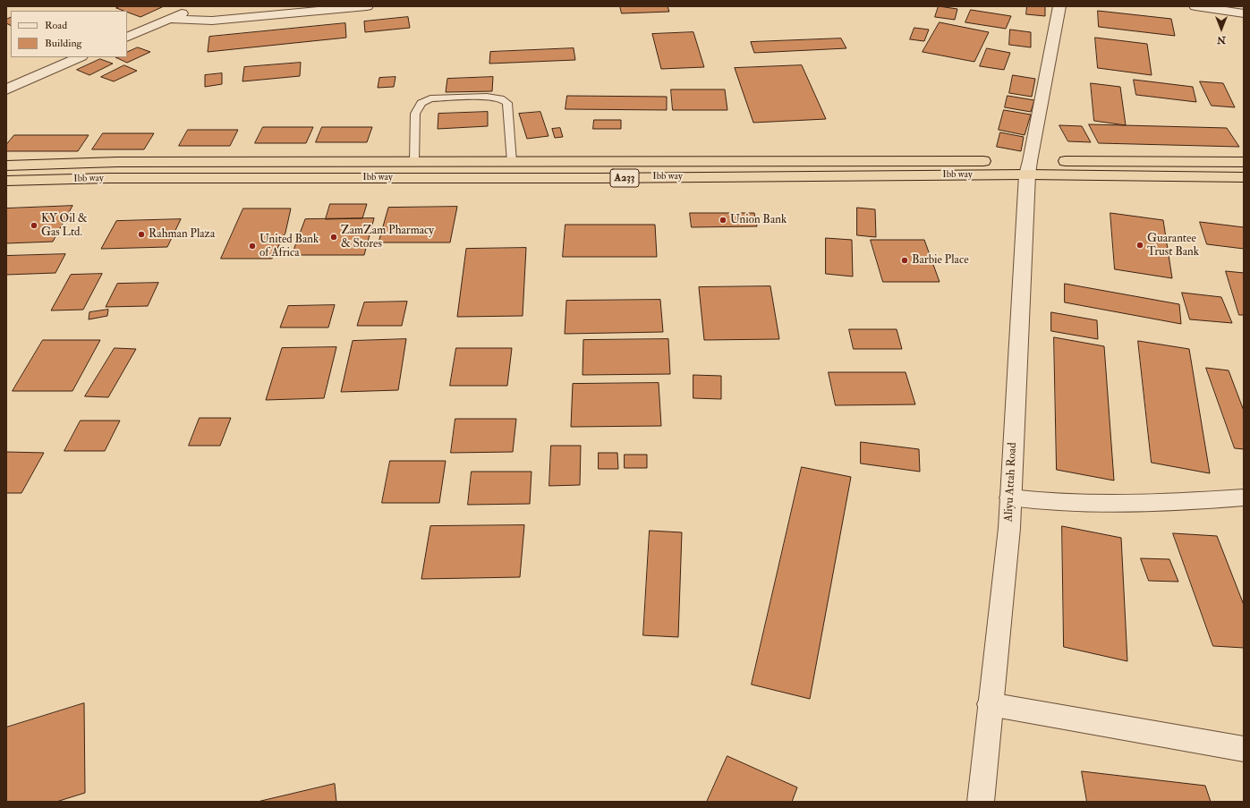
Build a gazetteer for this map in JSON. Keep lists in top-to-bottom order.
{
  "streets": {
    "highway": ["Ibb way", "A233"],
    "street": ["Aliyu Attah Road"]
  },
  "crossings": [
    ["Ibb way", "A233"],
    ["Ibb way", "Aliyu Attah Road"],
    ["A233", "Aliyu Attah Road"]
  ],
  "places": [
    "Union Bank",
    "KY Oil & Gas Ltd.",
    "Rahman Plaza",
    "ZamZam Pharmacy & Stores",
    "Guarantee Trust Bank",
    "United Bank of Africa",
    "Barbie Place"
  ],
  "legend": ["Road", "Building"],
  "north": "bottom"
}
